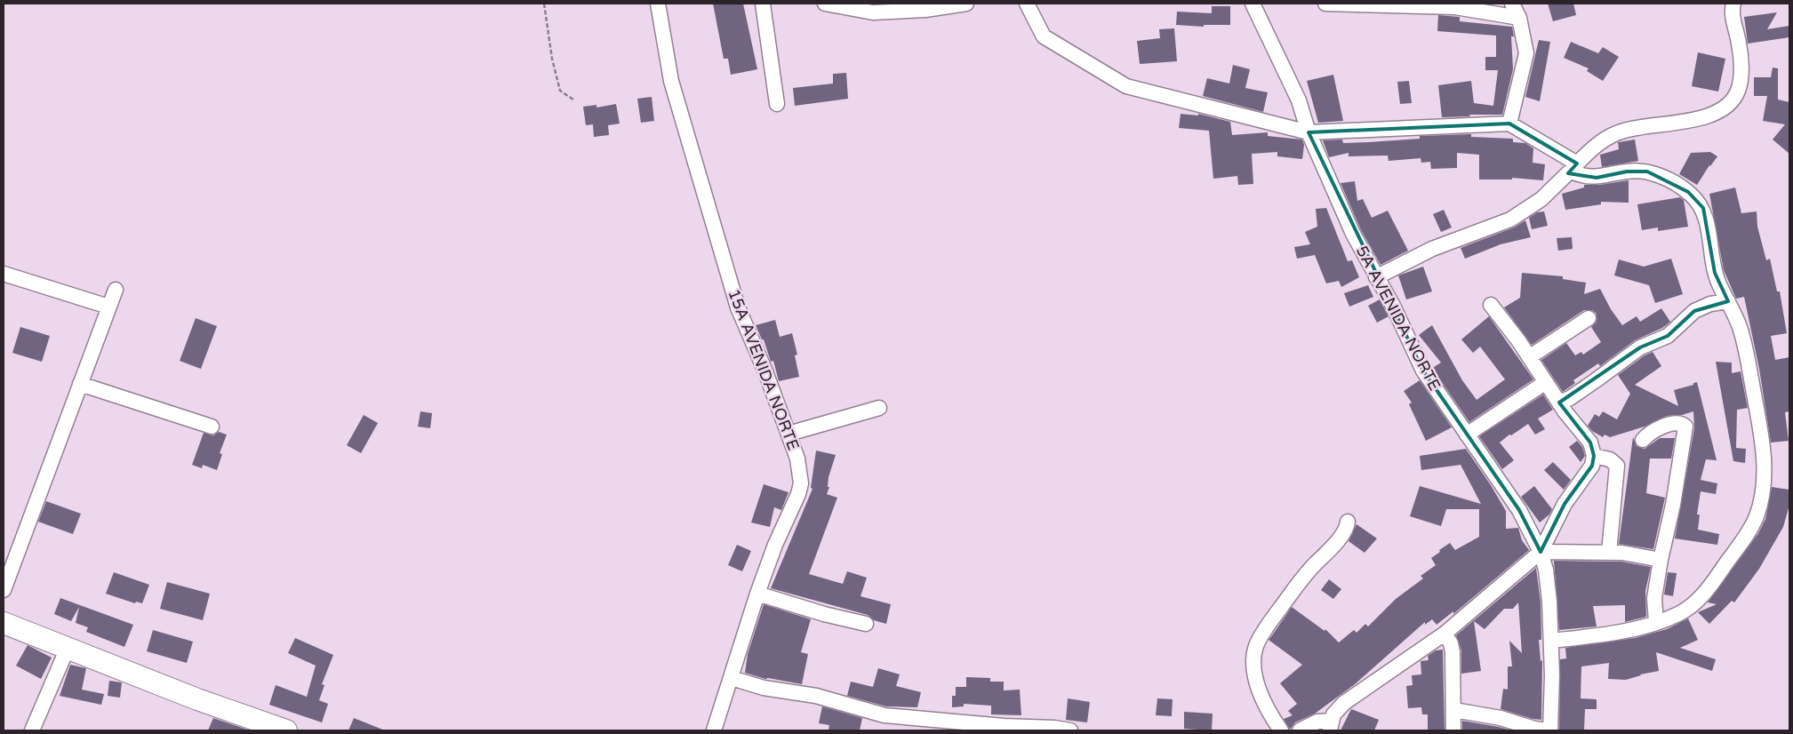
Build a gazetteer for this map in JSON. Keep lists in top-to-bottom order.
{
  "streets": {
    "street": ["5A AVENIDA NORTE", "15A AVENIDA NORTE"]
  }
}
